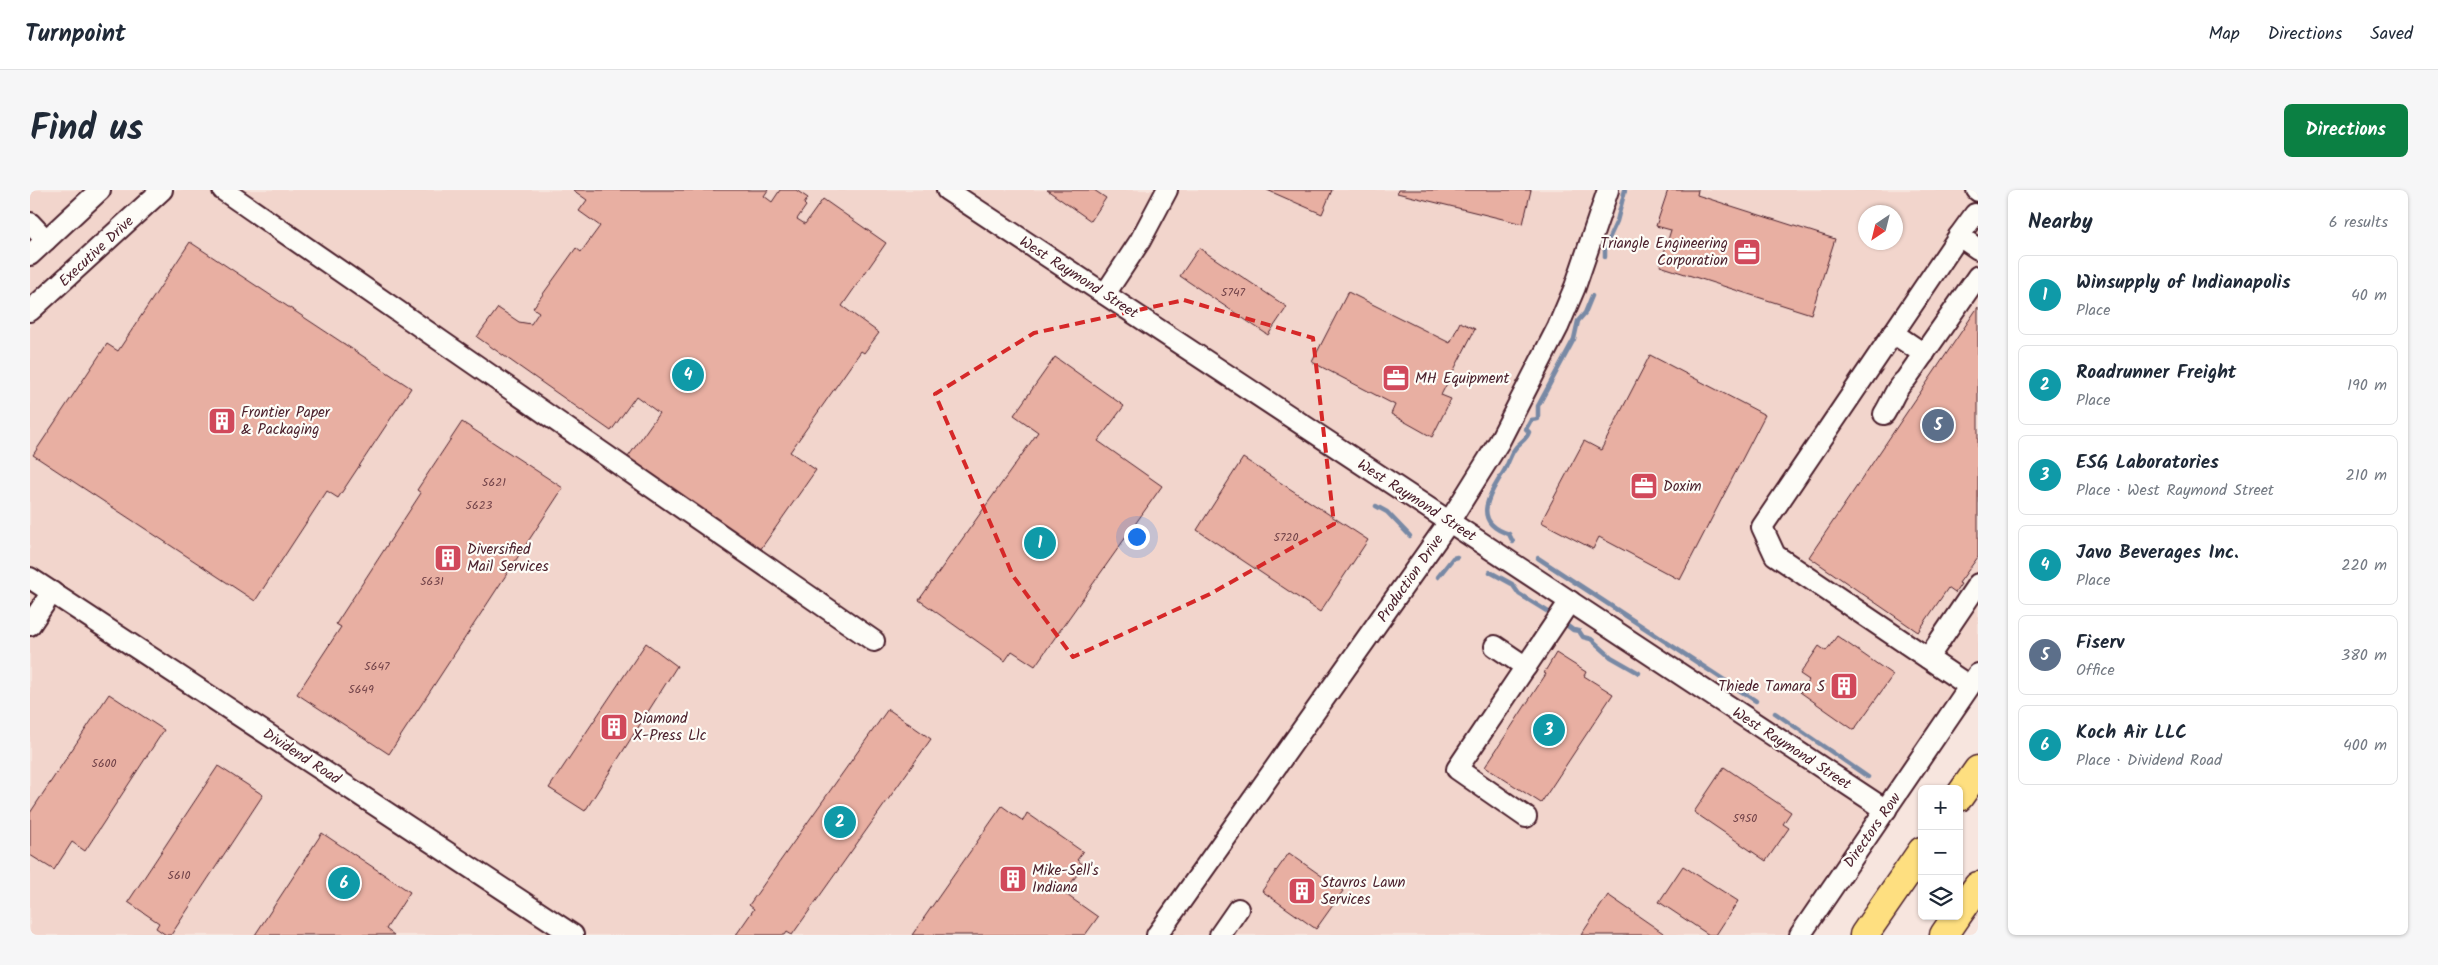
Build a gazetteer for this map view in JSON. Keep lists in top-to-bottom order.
{
  "streets": {
    "street": [
      "Executive Drive",
      "West Raymond Street",
      "Production Drive",
      "Dividend Road",
      "Directors Row"
    ]
  },
  "crossings": [
    ["West Raymond Street", "Production Drive"],
    ["West Raymond Street", "Directors Row"]
  ],
  "places": {
    "office": ["Triangle Engineering Corporation", "MH Equipment", "Doxim"],
    "building": [
      "Frontier Paper & Packaging",
      "Diversified Mail Services",
      "Thiede Tamara S",
      "Diamond X-Press Llc",
      "Mike-Sell's Indiana",
      "Stavros Lawn Services"
    ]
  },
  "house_numbers": [
    "5747",
    "5621",
    "5623",
    "5720",
    "5631",
    "5647",
    "5649",
    "5600",
    "5950",
    "5610"
  ],
  "north": "bottom left",
  "page": {
    "header": "Turnpoint",
    "nav": ["Map", "Directions", "Saved"],
    "title": "Find us",
    "buttons": "Directions",
    "heading": ["Nearby", "6 results"],
    "list": [
      {
        "mark": "1",
        "name": "Winsupply of Indianapolis",
        "note": "Place",
        "value": "40 m"
      },
      {
        "mark": "2",
        "name": "Roadrunner Freight",
        "note": "Place",
        "value": "190 m"
      },
      {
        "mark": "3",
        "name": "ESG Laboratories",
        "note": "Place · West Raymond Street",
        "value": "210 m"
      },
      {
        "mark": "4",
        "name": "Javo Beverages Inc.",
        "note": "Place",
        "value": "220 m"
      },
      {
        "mark": "5",
        "name": "Fiserv",
        "note": "Office",
        "value": "380 m"
      },
      {
        "mark": "6",
        "name": "Koch Air LLC",
        "note": "Place · Dividend Road",
        "value": "400 m"
      }
    ],
    "pins": [
      "4",
      "5",
      "1",
      "3",
      "2",
      "6"
    ],
    "map_buttons": ["+", "−"]
  }
}
